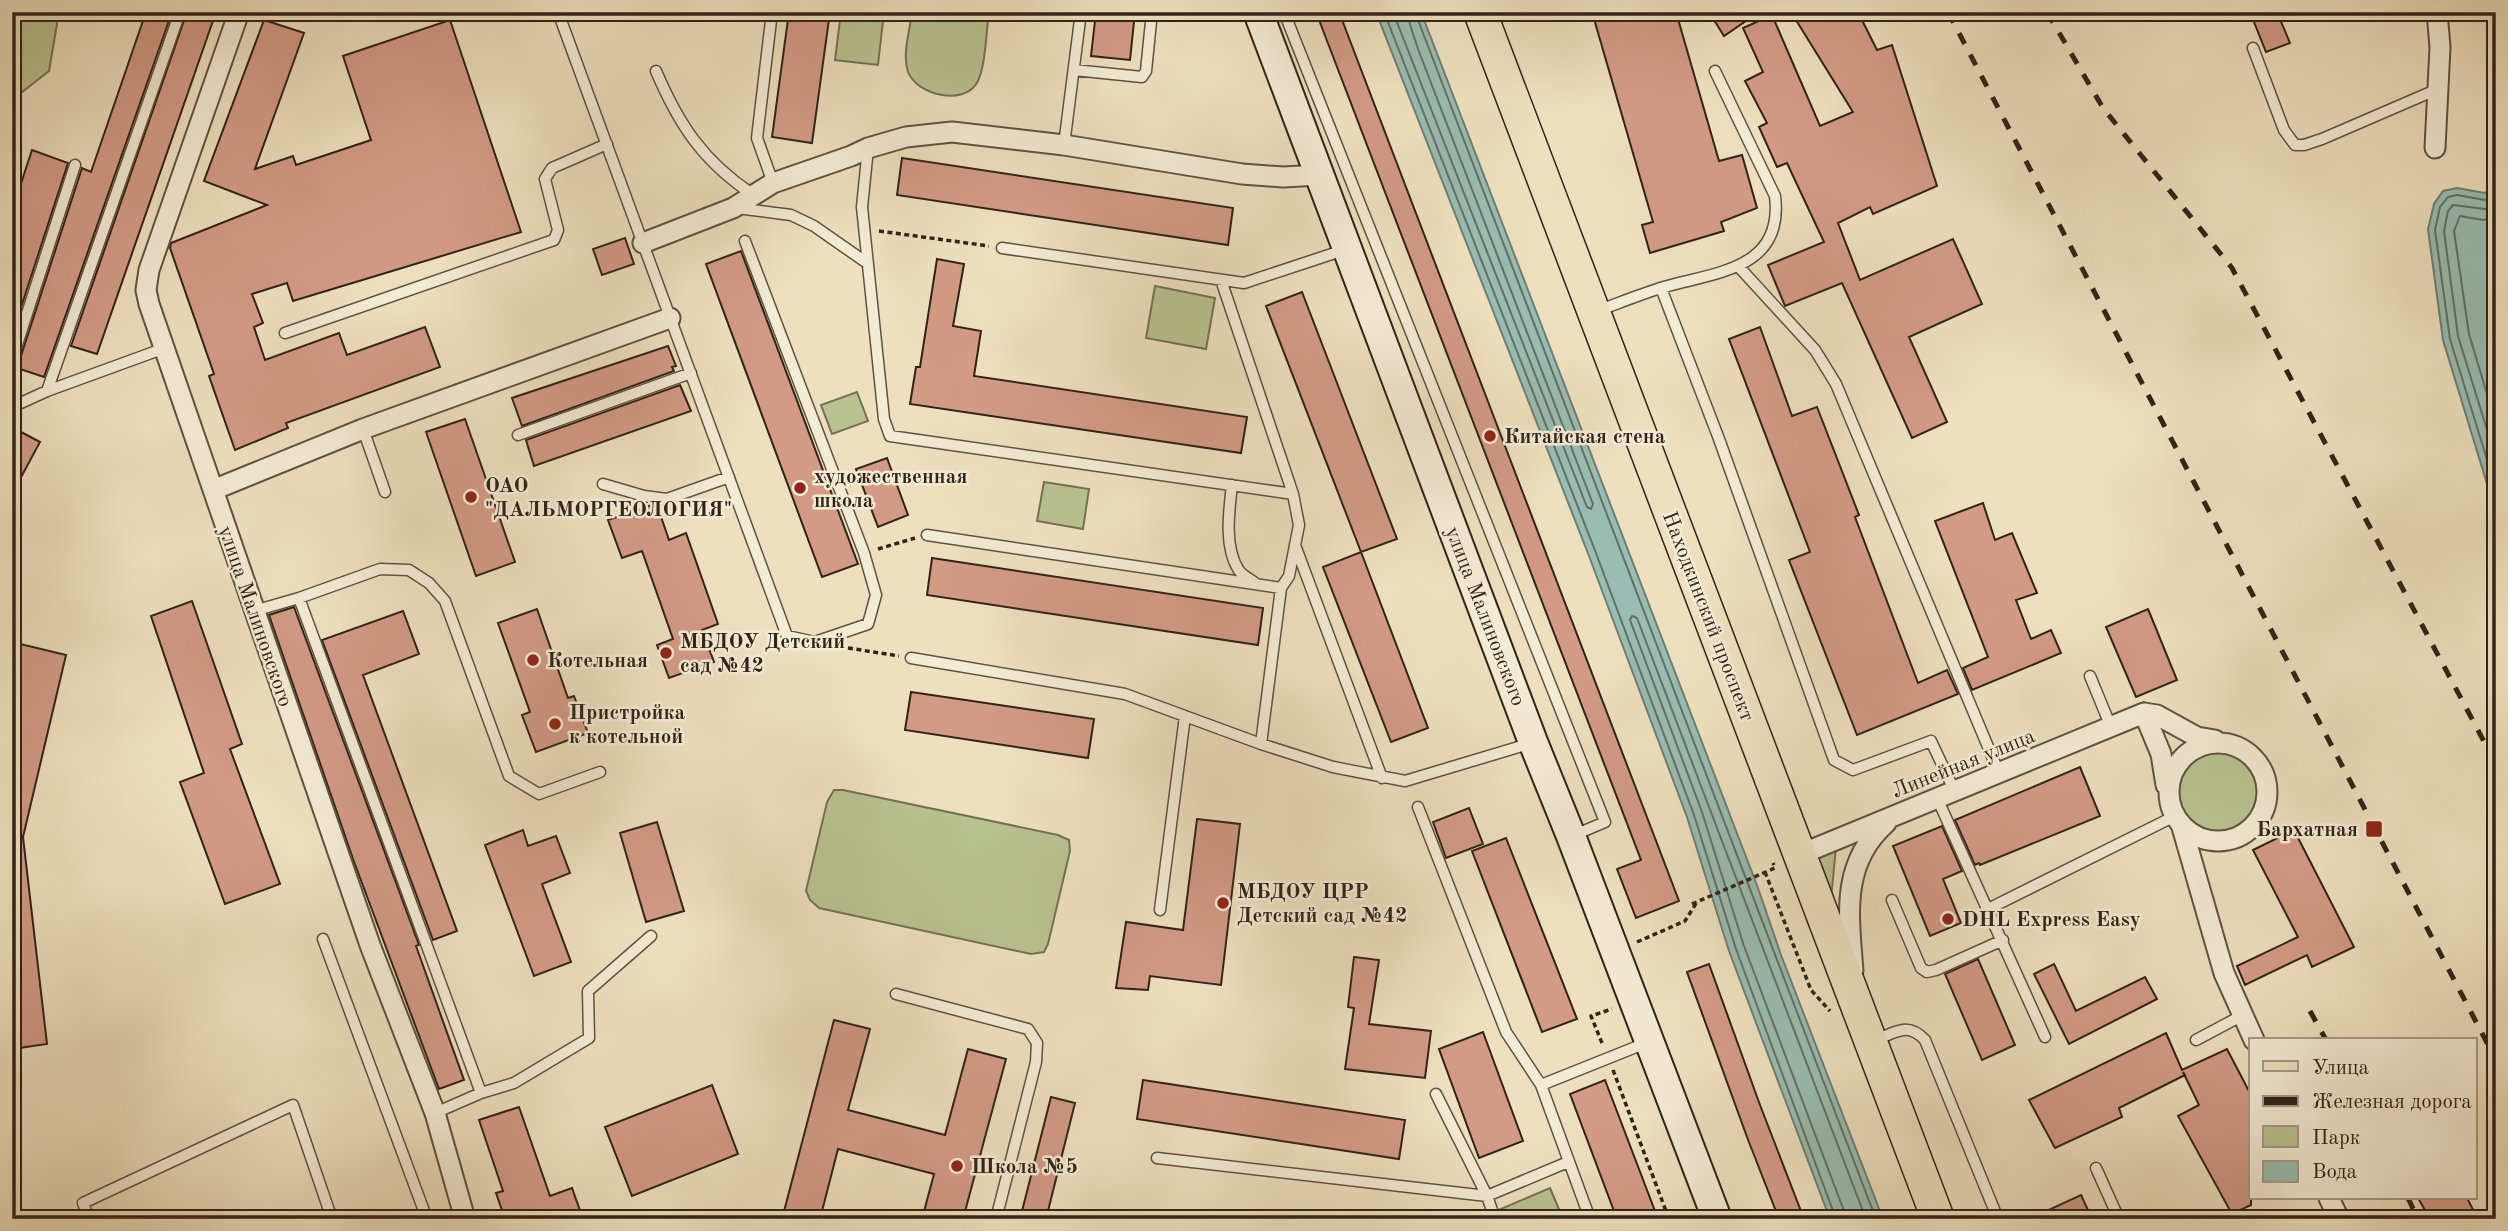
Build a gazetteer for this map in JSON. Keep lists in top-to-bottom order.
{
  "streets": {
    "main road": ["улица Малиновского", "Находкинский проспект"],
    "street": ["Линейная улица"]
  },
  "crossings": [
    ["Находкинский проспект", "Линейная улица"]
  ],
  "places": {
    "other": [
      "Китайская стена",
      "художественная школа",
      "ОАО \"ДАЛЬМОРГЕОЛОГИЯ\"",
      "МБДОУ Детский сад №42",
      "Котельная",
      "Пристройка к котельной",
      "МБДОУ ЦРР Детский сад №42",
      "DHL Express Easy",
      "Школа №5"
    ],
    "transit": ["Бархатная"]
  },
  "legend": [
    "Улица",
    "Железная дорога",
    "Парк",
    "Вода"
  ]
}
